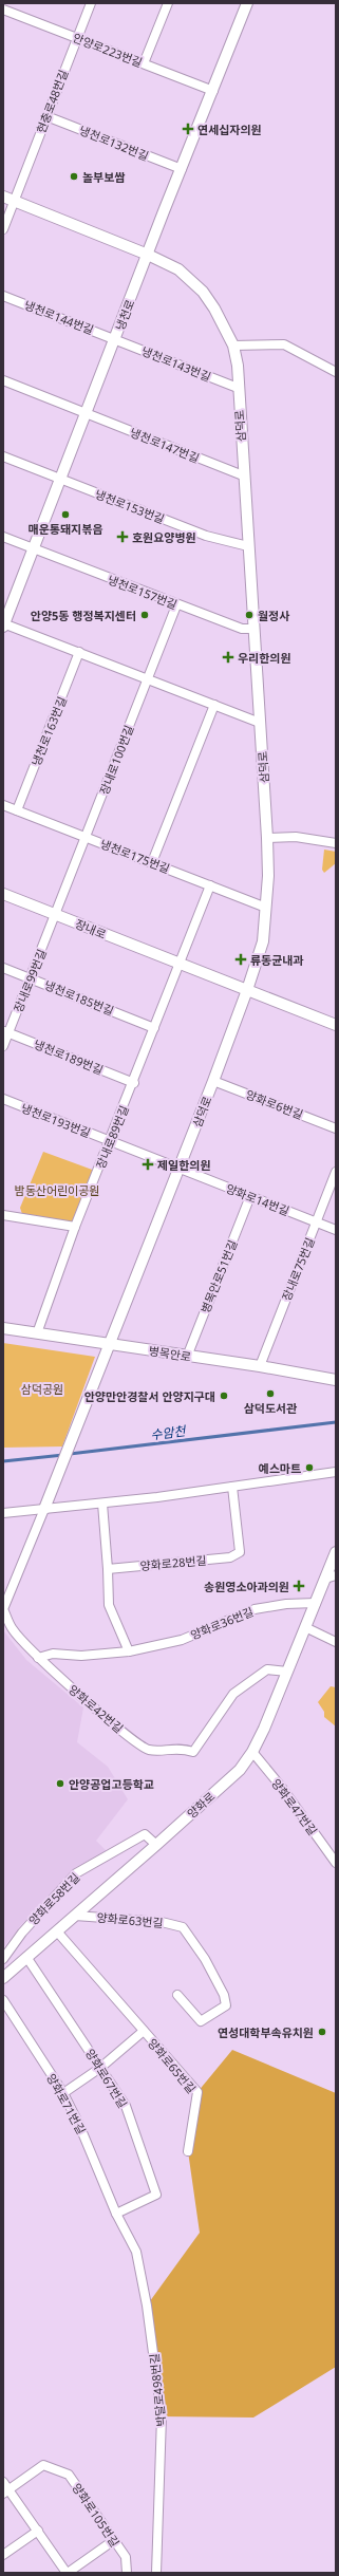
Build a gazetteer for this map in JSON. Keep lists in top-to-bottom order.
{
  "streets": {
    "street": [
      "안양로223번길",
      "현충로48번길",
      "냉천로132번길",
      "냉천로",
      "냉천로144번길",
      "냉천로143번길",
      "삼덕로",
      "냉천로147번길",
      "냉천로153번길",
      "냉천로157번길",
      "냉천로163번길",
      "장내로100번길",
      "냉천로175번길",
      "장내로",
      "장내로99번길",
      "냉천로185번길",
      "냉천로189번길",
      "양화로6번길",
      "냉천로193번길",
      "장내로89번길",
      "양화로14번길",
      "장내로75번길",
      "병목안로51번길",
      "병목안로",
      "양화로28번길",
      "양화로36번길",
      "양화로42번길",
      "양화로",
      "양화로47번길",
      "양화로58번길",
      "양화로63번길",
      "양화로65번길",
      "양화로67번길",
      "양화로71번길",
      "박달로498번길",
      "양화로105번길"
    ]
  },
  "crossings": [
    ["안양로223번길", "현충로48번길"],
    ["안양로223번길", "냉천로"],
    ["현충로48번길", "냉천로132번길"],
    ["현충로48번길", "삼덕로"],
    ["냉천로132번길", "냉천로"],
    ["냉천로", "냉천로144번길"],
    ["냉천로", "냉천로143번길"],
    ["냉천로", "삼덕로"],
    ["냉천로", "냉천로147번길"],
    ["냉천로", "냉천로153번길"],
    ["냉천로", "냉천로157번길"],
    ["냉천로144번길", "냉천로143번길"],
    ["냉천로143번길", "삼덕로"],
    ["삼덕로", "냉천로147번길"],
    ["삼덕로", "냉천로153번길"],
    ["삼덕로", "냉천로157번길"],
    ["삼덕로", "냉천로175번길"],
    ["삼덕로", "장내로"],
    ["삼덕로", "양화로6번길"],
    ["삼덕로", "냉천로193번길"],
    ["삼덕로", "양화로14번길"],
    ["삼덕로", "병목안로"],
    ["삼덕로", "양화로42번길"],
    ["냉천로157번길", "장내로100번길"],
    ["냉천로163번길", "냉천로175번길"],
    ["장내로100번길", "냉천로175번길"],
    ["장내로100번길", "장내로"],
    ["장내로100번길", "장내로99번길"],
    ["장내로", "장내로99번길"],
    ["장내로", "장내로89번길"],
    ["장내로99번길", "냉천로185번길"],
    ["장내로99번길", "냉천로189번길"],
    ["냉천로185번길", "장내로89번길"],
    ["냉천로189번길", "장내로89번길"],
    ["냉천로193번길", "장내로89번길"],
    ["냉천로193번길", "양화로14번길"],
    ["장내로89번길", "병목안로"],
    ["양화로14번길", "장내로75번길"],
    ["양화로14번길", "병목안로51번길"],
    ["장내로75번길", "병목안로"],
    ["병목안로51번길", "병목안로"],
    ["양화로36번길", "양화로42번길"],
    ["양화로36번길", "양화로"],
    ["양화로42번길", "양화로"],
    ["양화로", "양화로47번길"],
    ["양화로", "양화로58번길"],
    ["양화로", "양화로63번길"],
    ["양화로", "양화로65번길"],
    ["양화로", "양화로67번길"],
    ["양화로65번길", "양화로67번길"],
    ["양화로65번길", "양화로71번길"],
    ["양화로67번길", "양화로71번길"],
    ["양화로67번길", "박달로498번길"],
    ["양화로71번길", "박달로498번길"]
  ],
  "water": ["수암천"],
  "parks": ["밤동산어린이공원", "삼덕공원"],
  "places": {
    "health": [
      "연세십자의원",
      "호원요양병원",
      "우리한의원",
      "류동균내과",
      "제일한의원",
      "송원영소아과의원"
    ],
    "other": [
      "놀부보쌈",
      "매운통돼지볶음",
      "안양5동 행정복지센터",
      "월정사",
      "삼덕도서관",
      "안양만안경찰서 안양지구대",
      "예스마트",
      "안양공업고등학교",
      "연성대학부속유치원"
    ]
  }
}
